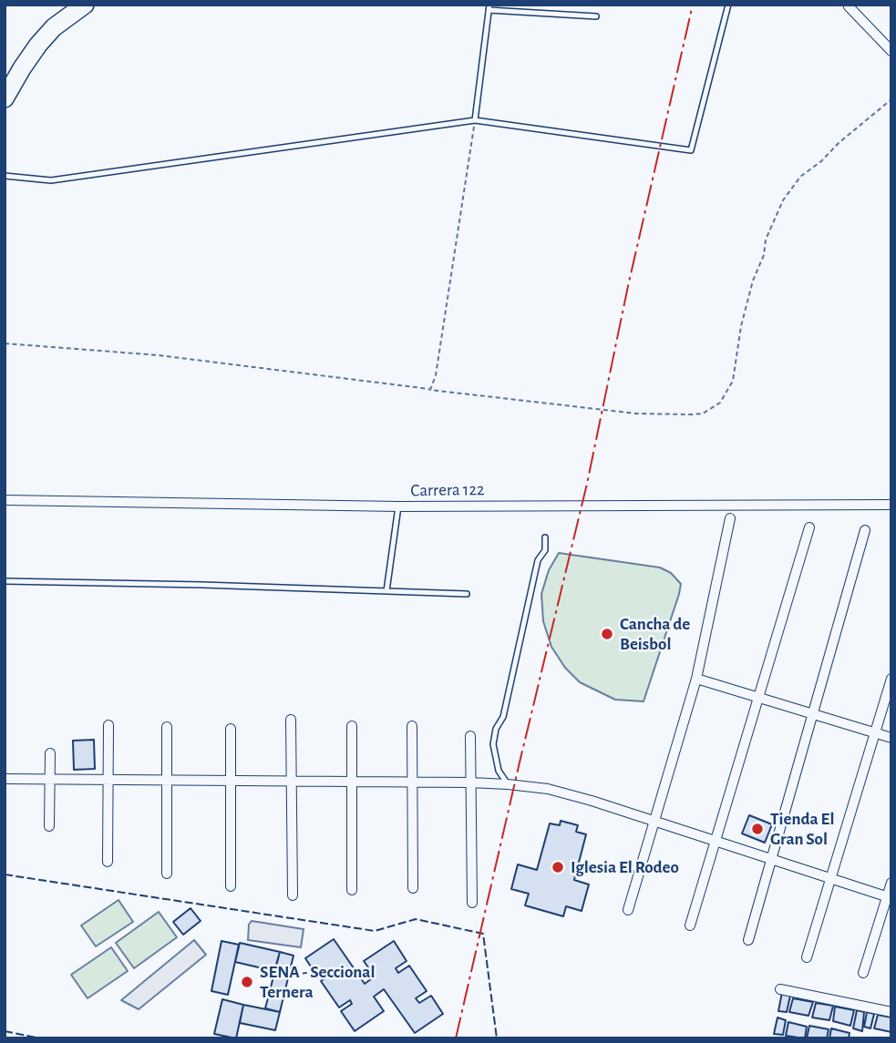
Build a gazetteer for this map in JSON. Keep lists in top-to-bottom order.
{
  "streets": {
    "street": ["Carrera 122"]
  },
  "places": [
    "Cancha de Beisbol",
    "Tienda El Gran Sol",
    "Iglesia El Rodeo",
    "SENA - Seccional Ternera"
  ]
}
